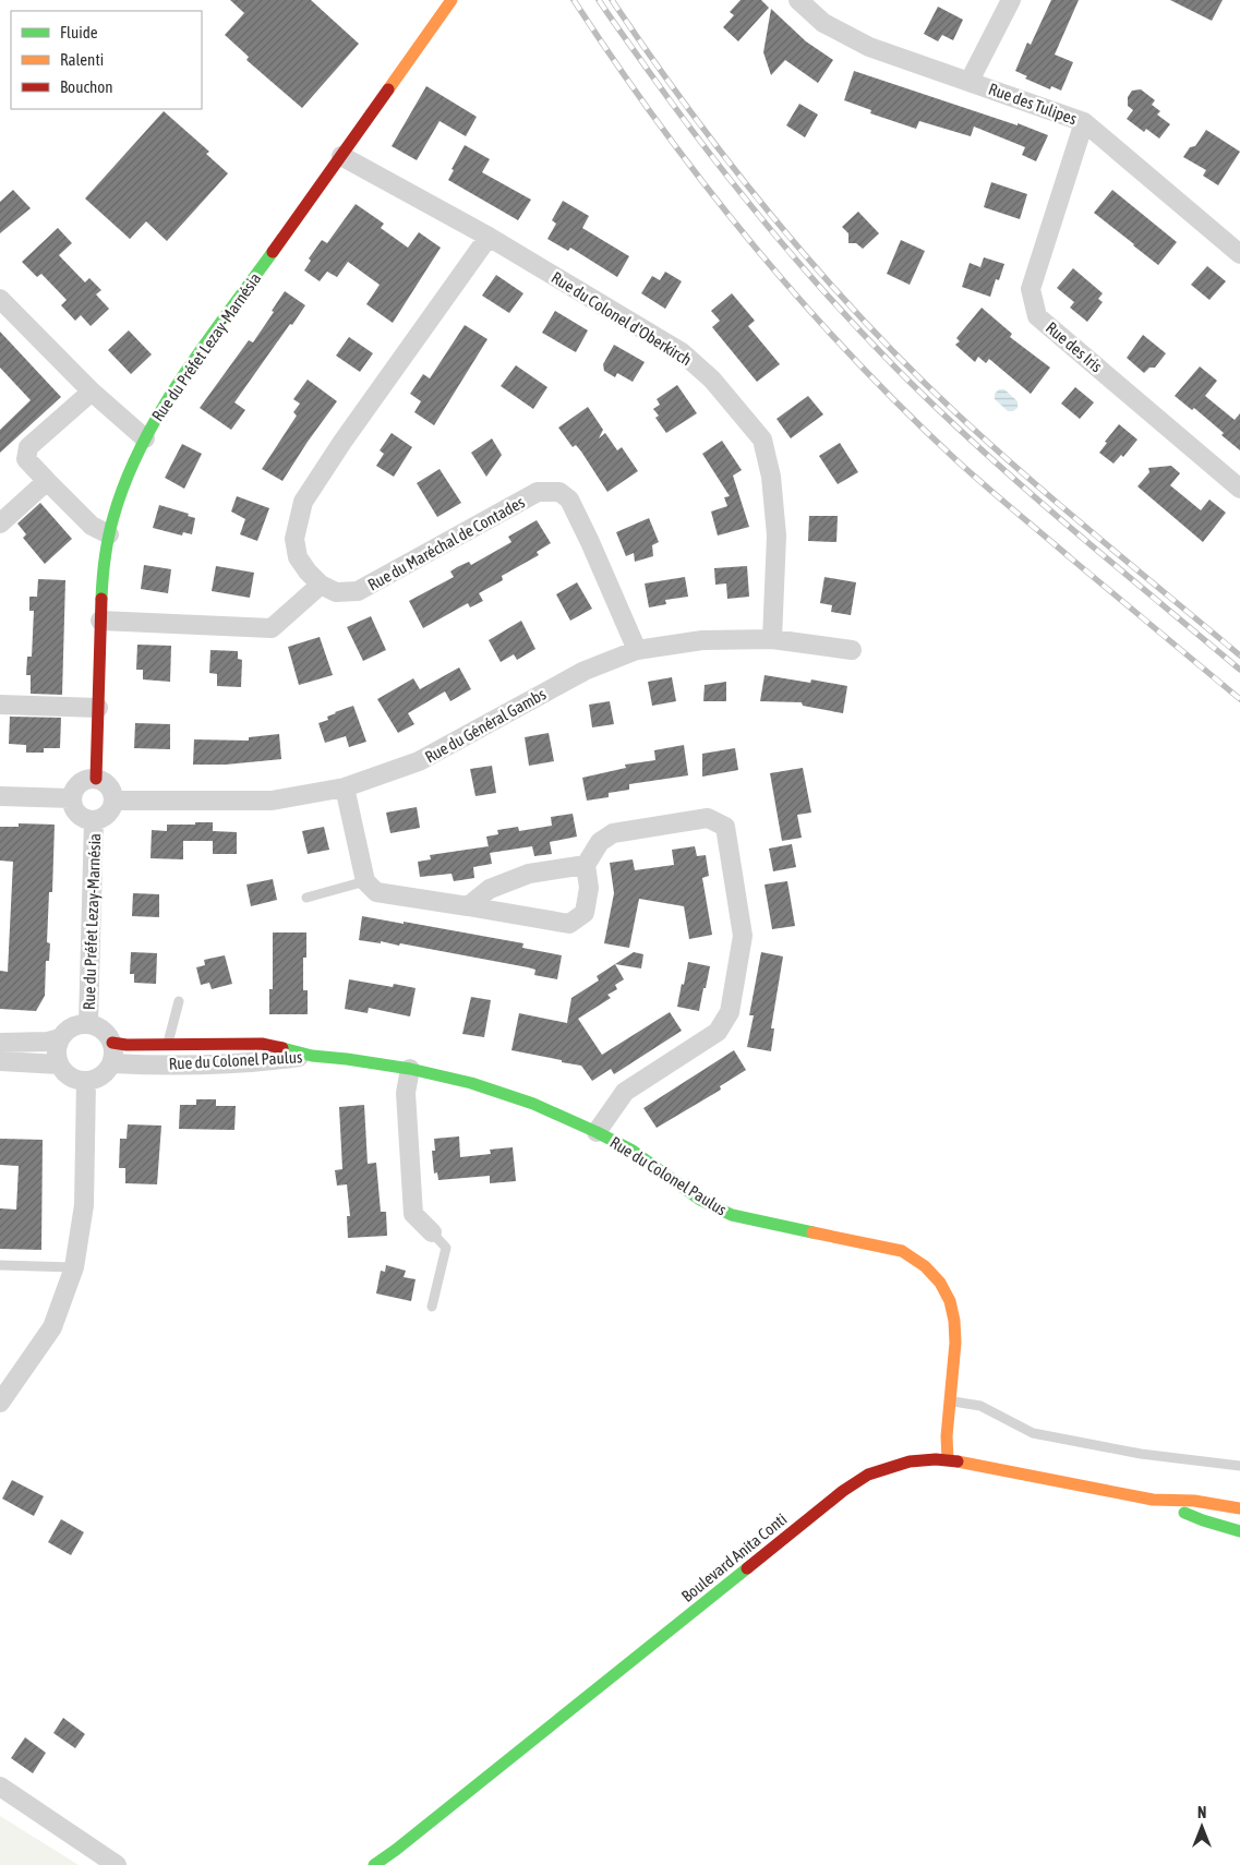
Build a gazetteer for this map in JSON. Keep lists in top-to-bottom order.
{
  "streets": {
    "street": [
      "Rue des Tulipes",
      "Rue du Colonel d'Oberkirch",
      "Rue du Préfet Lezay-Marnésia",
      "Rue des Iris",
      "Rue du Maréchal de Contades",
      "Rue du Général Gambs",
      "Rue du Colonel Paulus",
      "Boulevard Anita Conti"
    ]
  },
  "crossings": [
    ["Rue des Tulipes", "Rue des Iris"],
    ["Rue du Colonel d'Oberkirch", "Rue du Préfet Lezay-Marnésia"],
    ["Rue du Colonel d'Oberkirch", "Rue du Général Gambs"],
    ["Rue du Préfet Lezay-Marnésia", "Rue du Général Gambs"],
    ["Rue du Préfet Lezay-Marnésia", "Rue du Colonel Paulus"],
    ["Rue du Maréchal de Contades", "Rue du Général Gambs"],
    ["Rue du Colonel Paulus", "Boulevard Anita Conti"]
  ],
  "legend": ["Fluide", "Ralenti", "Bouchon"],
  "north": "top"
}
